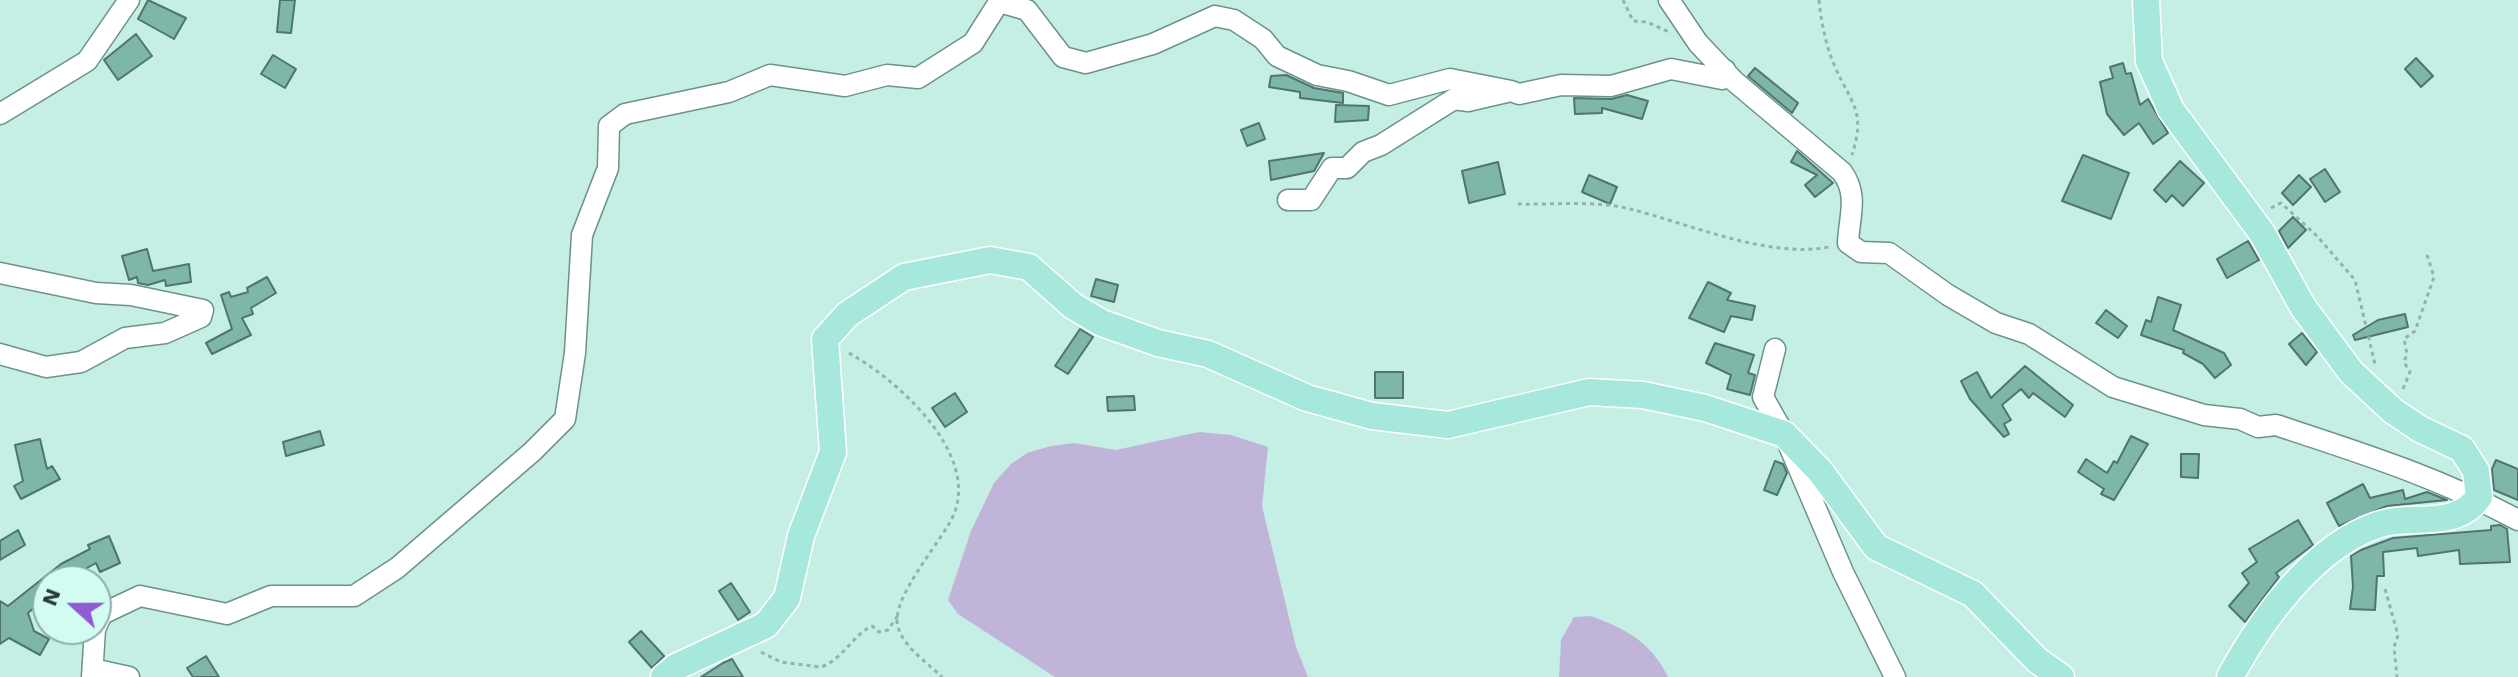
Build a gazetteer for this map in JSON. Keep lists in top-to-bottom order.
{
  "north": "left"
}
